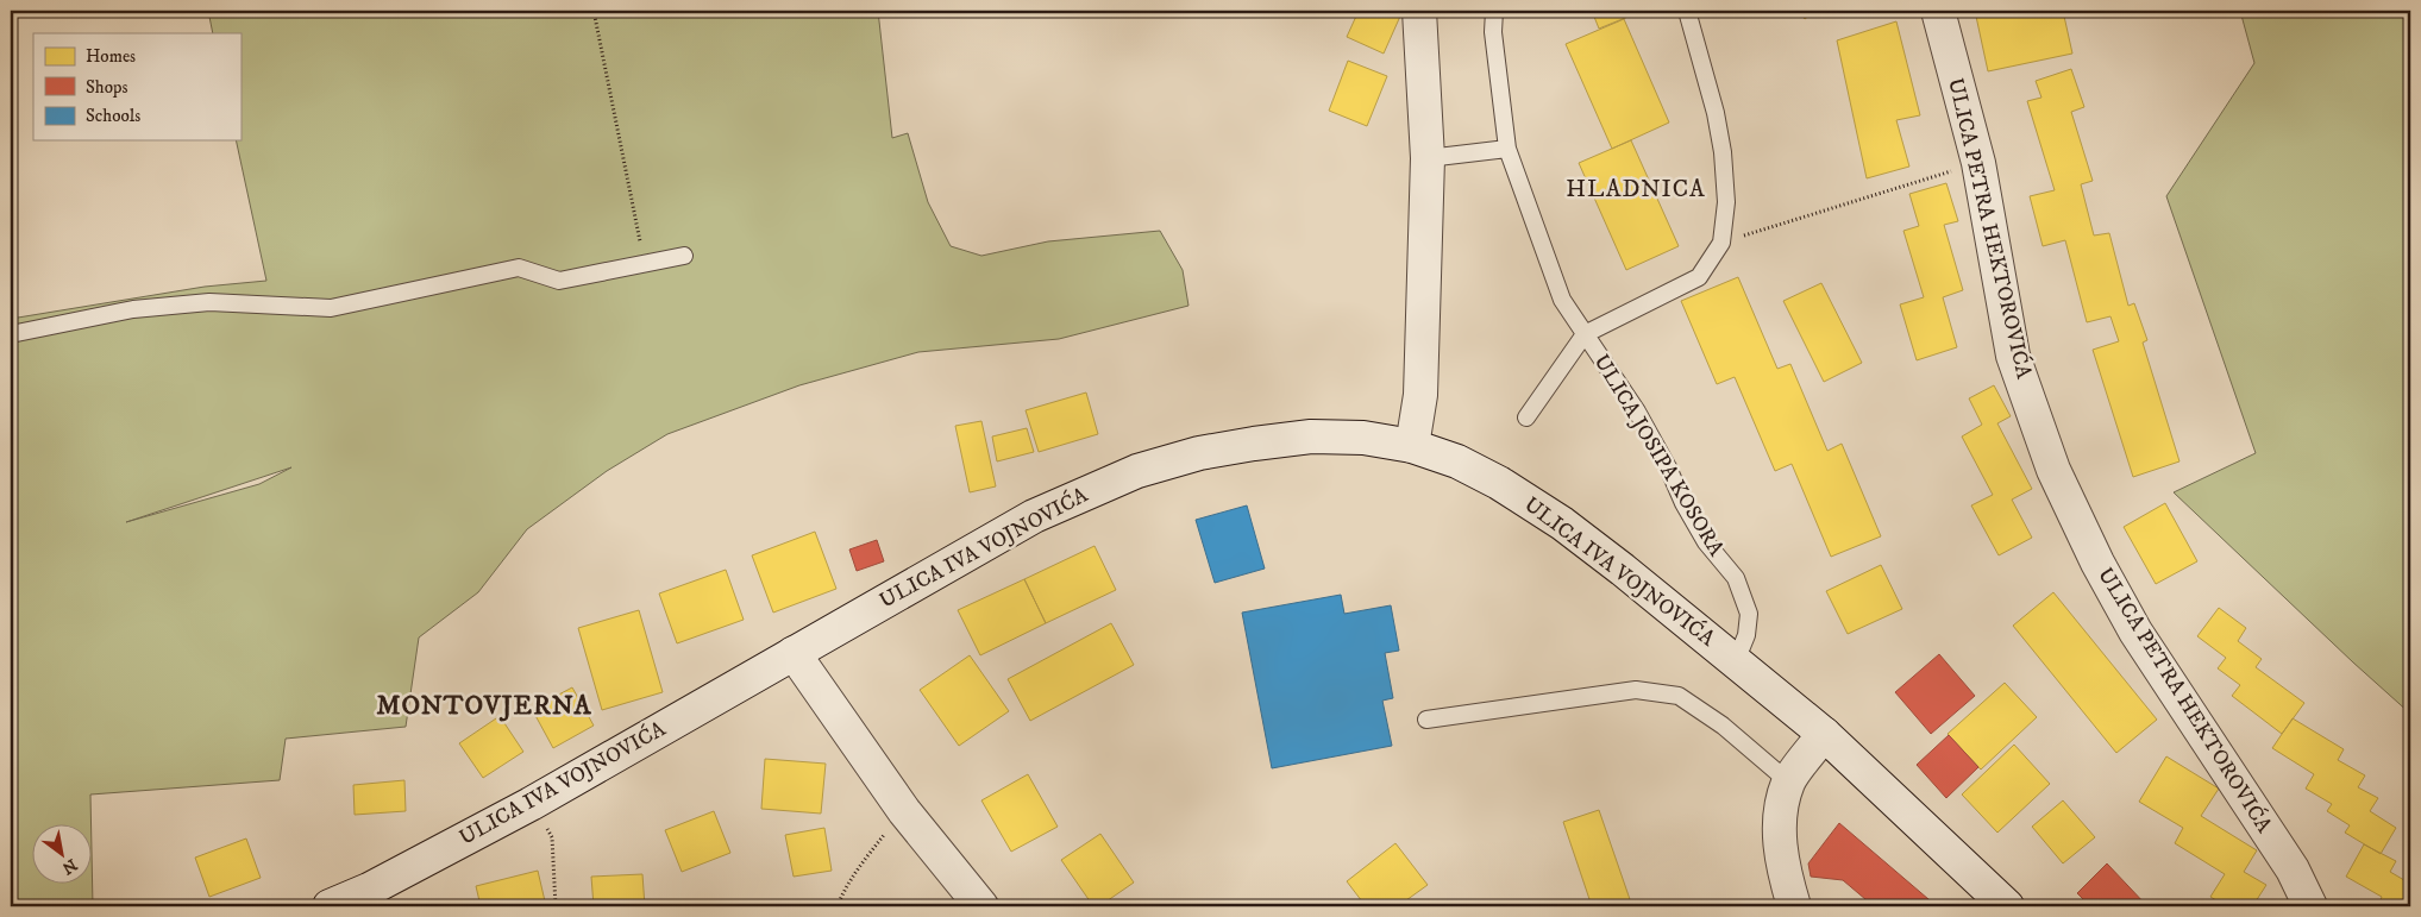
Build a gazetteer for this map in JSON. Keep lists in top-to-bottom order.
{
  "streets": {
    "main road": ["ULICA PETRA HEKTOROVIĆA", "ULICA IVA VOJNOVIĆA"],
    "lane": ["ULICA JOSIPA KOSORA"]
  },
  "crossings": [
    ["ULICA JOSIPA KOSORA", "ULICA IVA VOJNOVIĆA"]
  ],
  "districts": ["HLADNICA", "MONTOVJERNA"],
  "legend": ["Homes", "Shops", "Schools"],
  "north": "bottom right"
}
